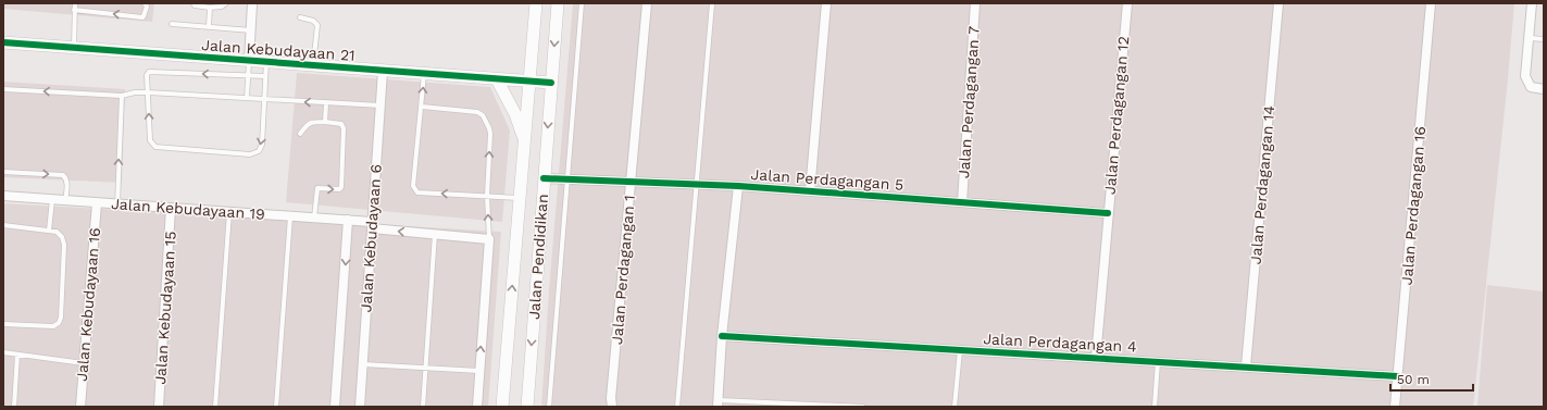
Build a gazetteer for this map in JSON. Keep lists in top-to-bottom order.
{
  "streets": {
    "main road": ["Jalan Kebudayaan 21", "Jalan Pendidikan"],
    "street": [
      "Jalan Perdagangan 7",
      "Jalan Perdagangan 12",
      "Jalan Perdagangan 5",
      "Jalan Perdagangan 14",
      "Jalan Perdagangan 16",
      "Jalan Kebudayaan 19",
      "Jalan Kebudayaan 6",
      "Jalan Perdagangan 1",
      "Jalan Kebudayaan 16",
      "Jalan Kebudayaan 15",
      "Jalan Perdagangan 4"
    ]
  },
  "crossings": [
    ["Jalan Kebudayaan 21", "Jalan Kebudayaan 6"],
    ["Jalan Kebudayaan 21", "Jalan Pendidikan"],
    ["Jalan Perdagangan 7", "Jalan Perdagangan 5"],
    ["Jalan Perdagangan 12", "Jalan Perdagangan 5"],
    ["Jalan Perdagangan 12", "Jalan Perdagangan 4"],
    ["Jalan Perdagangan 5", "Jalan Pendidikan"],
    ["Jalan Perdagangan 5", "Jalan Perdagangan 1"],
    ["Jalan Perdagangan 14", "Jalan Perdagangan 4"],
    ["Jalan Perdagangan 16", "Jalan Perdagangan 4"],
    ["Jalan Kebudayaan 19", "Jalan Kebudayaan 6"],
    ["Jalan Kebudayaan 19", "Jalan Kebudayaan 16"],
    ["Jalan Kebudayaan 19", "Jalan Kebudayaan 15"]
  ],
  "scale_bar": "50 m"
}
